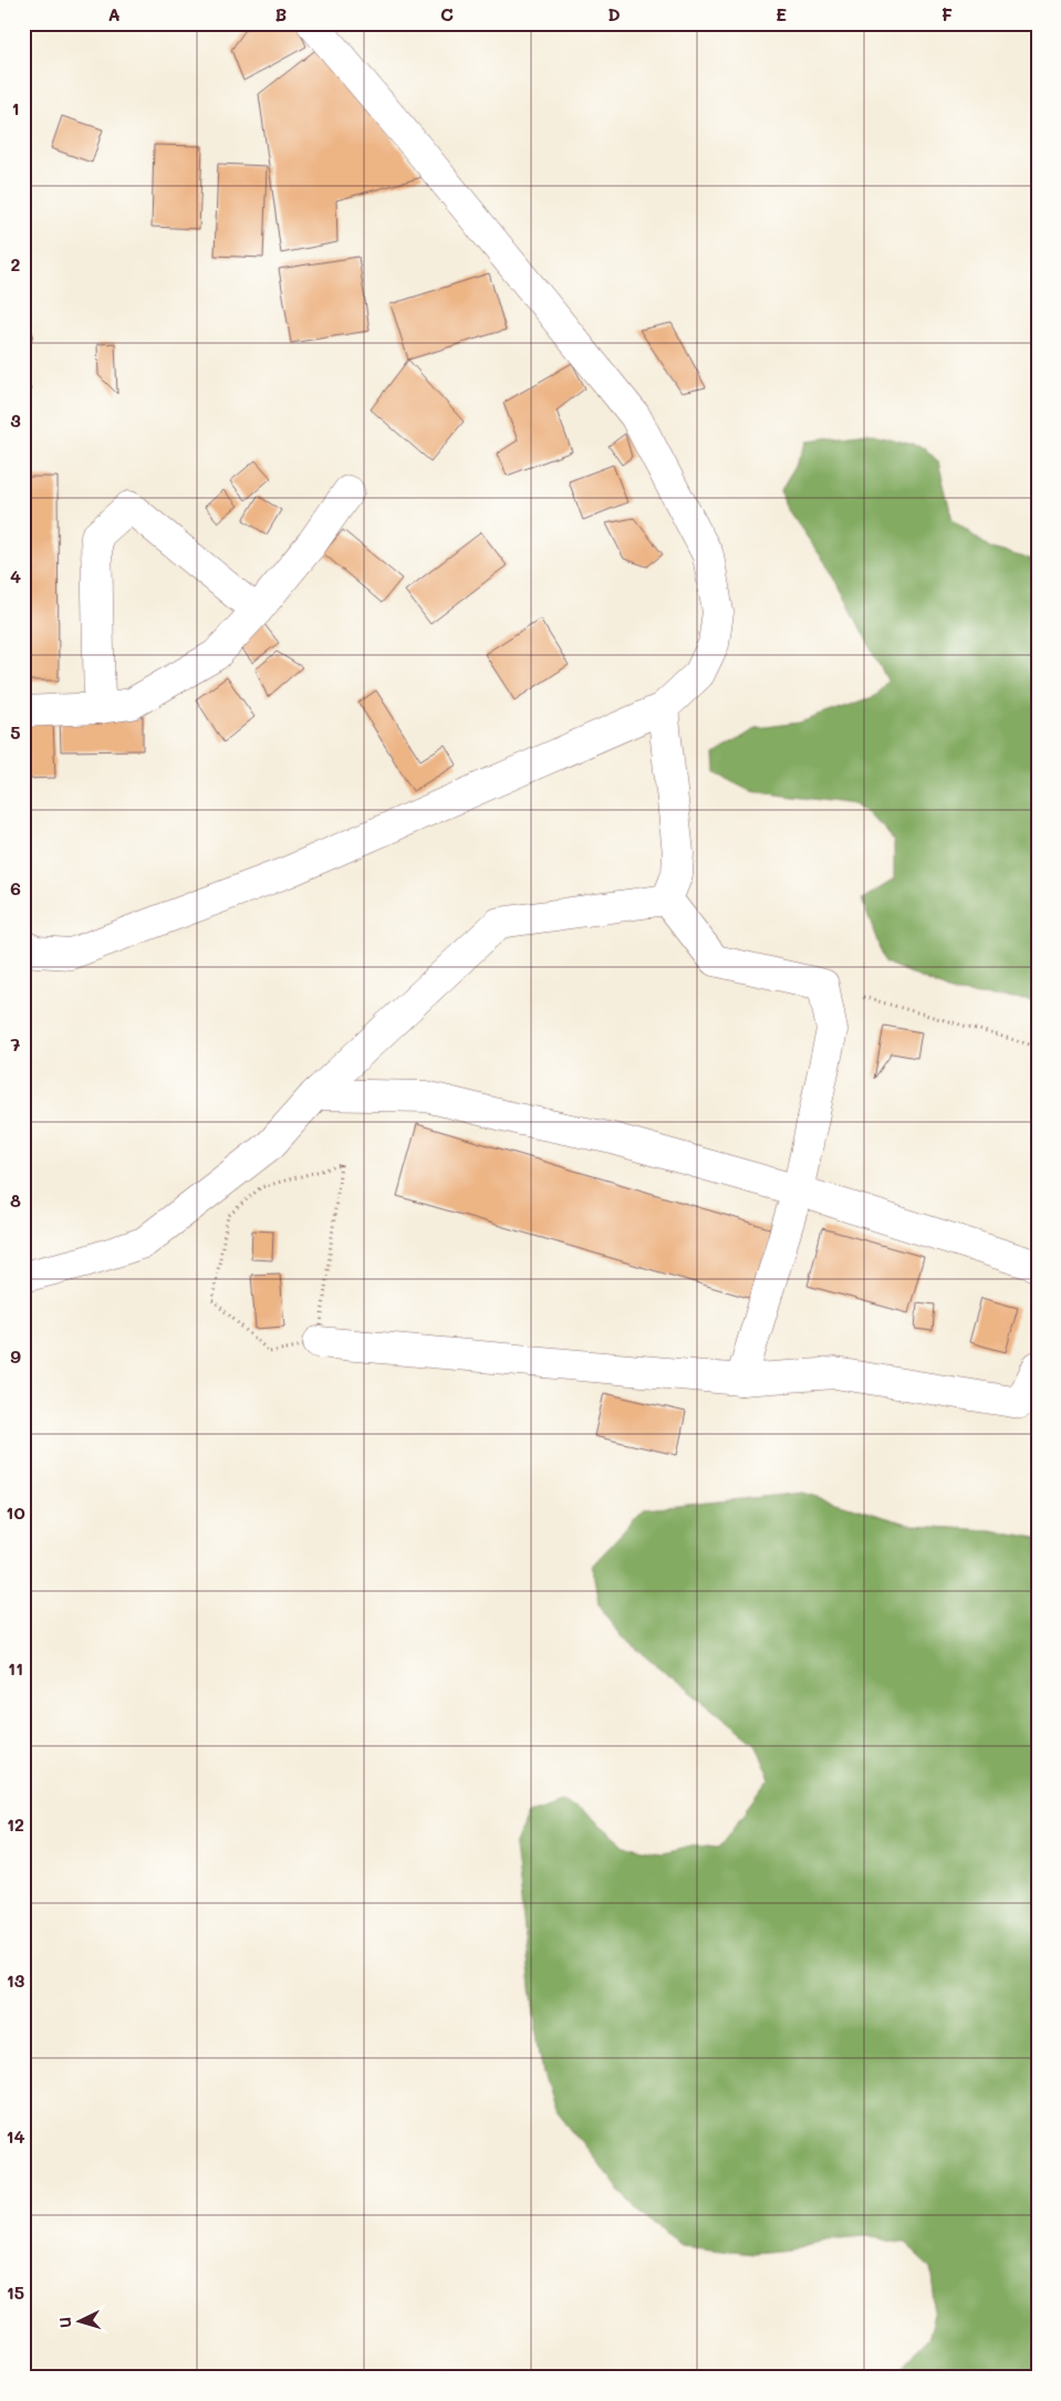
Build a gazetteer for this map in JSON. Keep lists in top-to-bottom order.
{
  "north": "left",
  "grid": {
    "columns": [
      "A",
      "B",
      "C",
      "D",
      "E",
      "F"
    ],
    "rows": [
      "1",
      "2",
      "3",
      "4",
      "5",
      "6",
      "7",
      "8",
      "9",
      "10",
      "11",
      "12",
      "13",
      "14",
      "15"
    ]
  }
}
